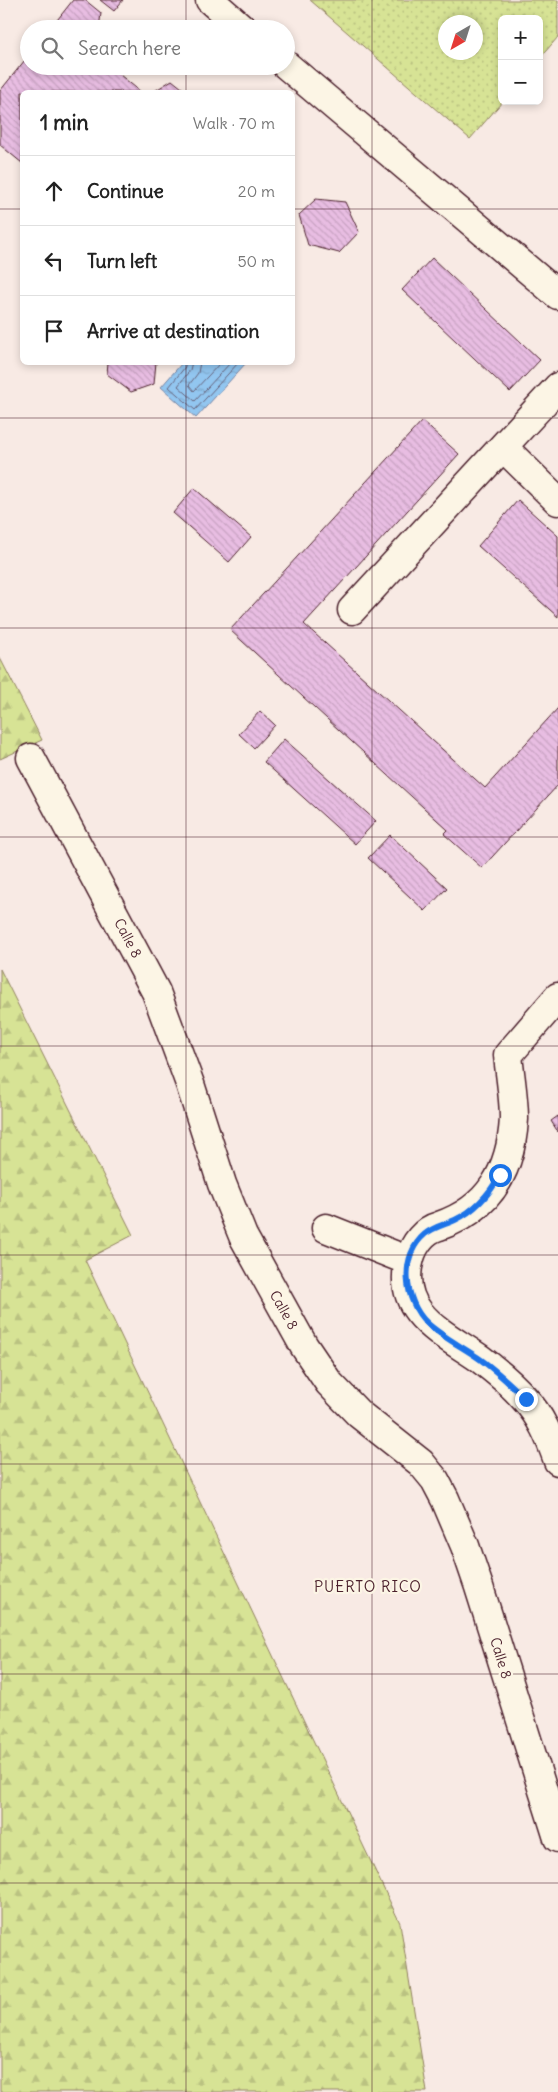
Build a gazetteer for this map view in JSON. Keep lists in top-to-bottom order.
{
  "streets": {
    "street": ["Calle 8"]
  },
  "districts": ["PUERTO RICO"],
  "north": "bottom left",
  "page": {
    "map_buttons": ["+", "−"],
    "search": "Search here",
    "heading": ["1 min", "Walk · 70 m"],
    "list": [
      ["Continue", "20 m"],
      ["Turn left", "50 m"],
      "Arrive at destination"
    ]
  }
}
